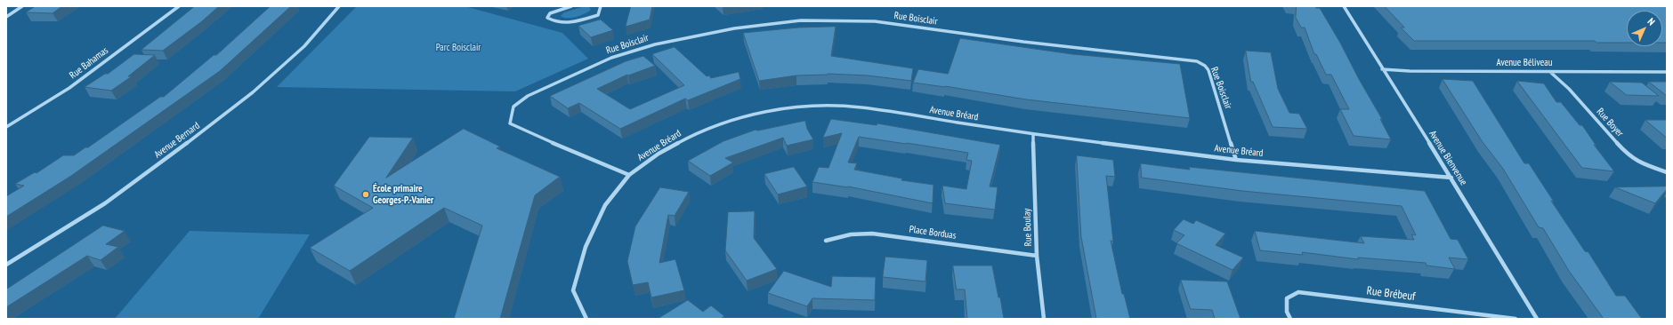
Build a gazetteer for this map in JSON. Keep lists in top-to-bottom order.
{
  "streets": {
    "street": [
      "Rue Boisclair",
      "Rue Bahamas",
      "Avenue Béliveau",
      "Avenue Bréard",
      "Rue Boyer",
      "Avenue Bernard",
      "Avenue Bienvenue",
      "Rue Boulay",
      "Place Borduas",
      "Rue Brébeuf"
    ]
  },
  "crossings": [
    ["Rue Boisclair", "Avenue Bréard"],
    ["Avenue Béliveau", "Rue Boyer"],
    ["Avenue Béliveau", "Avenue Bienvenue"],
    ["Avenue Bréard", "Avenue Bienvenue"],
    ["Avenue Bréard", "Rue Boulay"],
    ["Rue Boulay", "Place Borduas"]
  ],
  "parks": ["Parc Boisclair"],
  "places": ["École primaire Georges-P.-Vanier"],
  "north": "top right"
}
